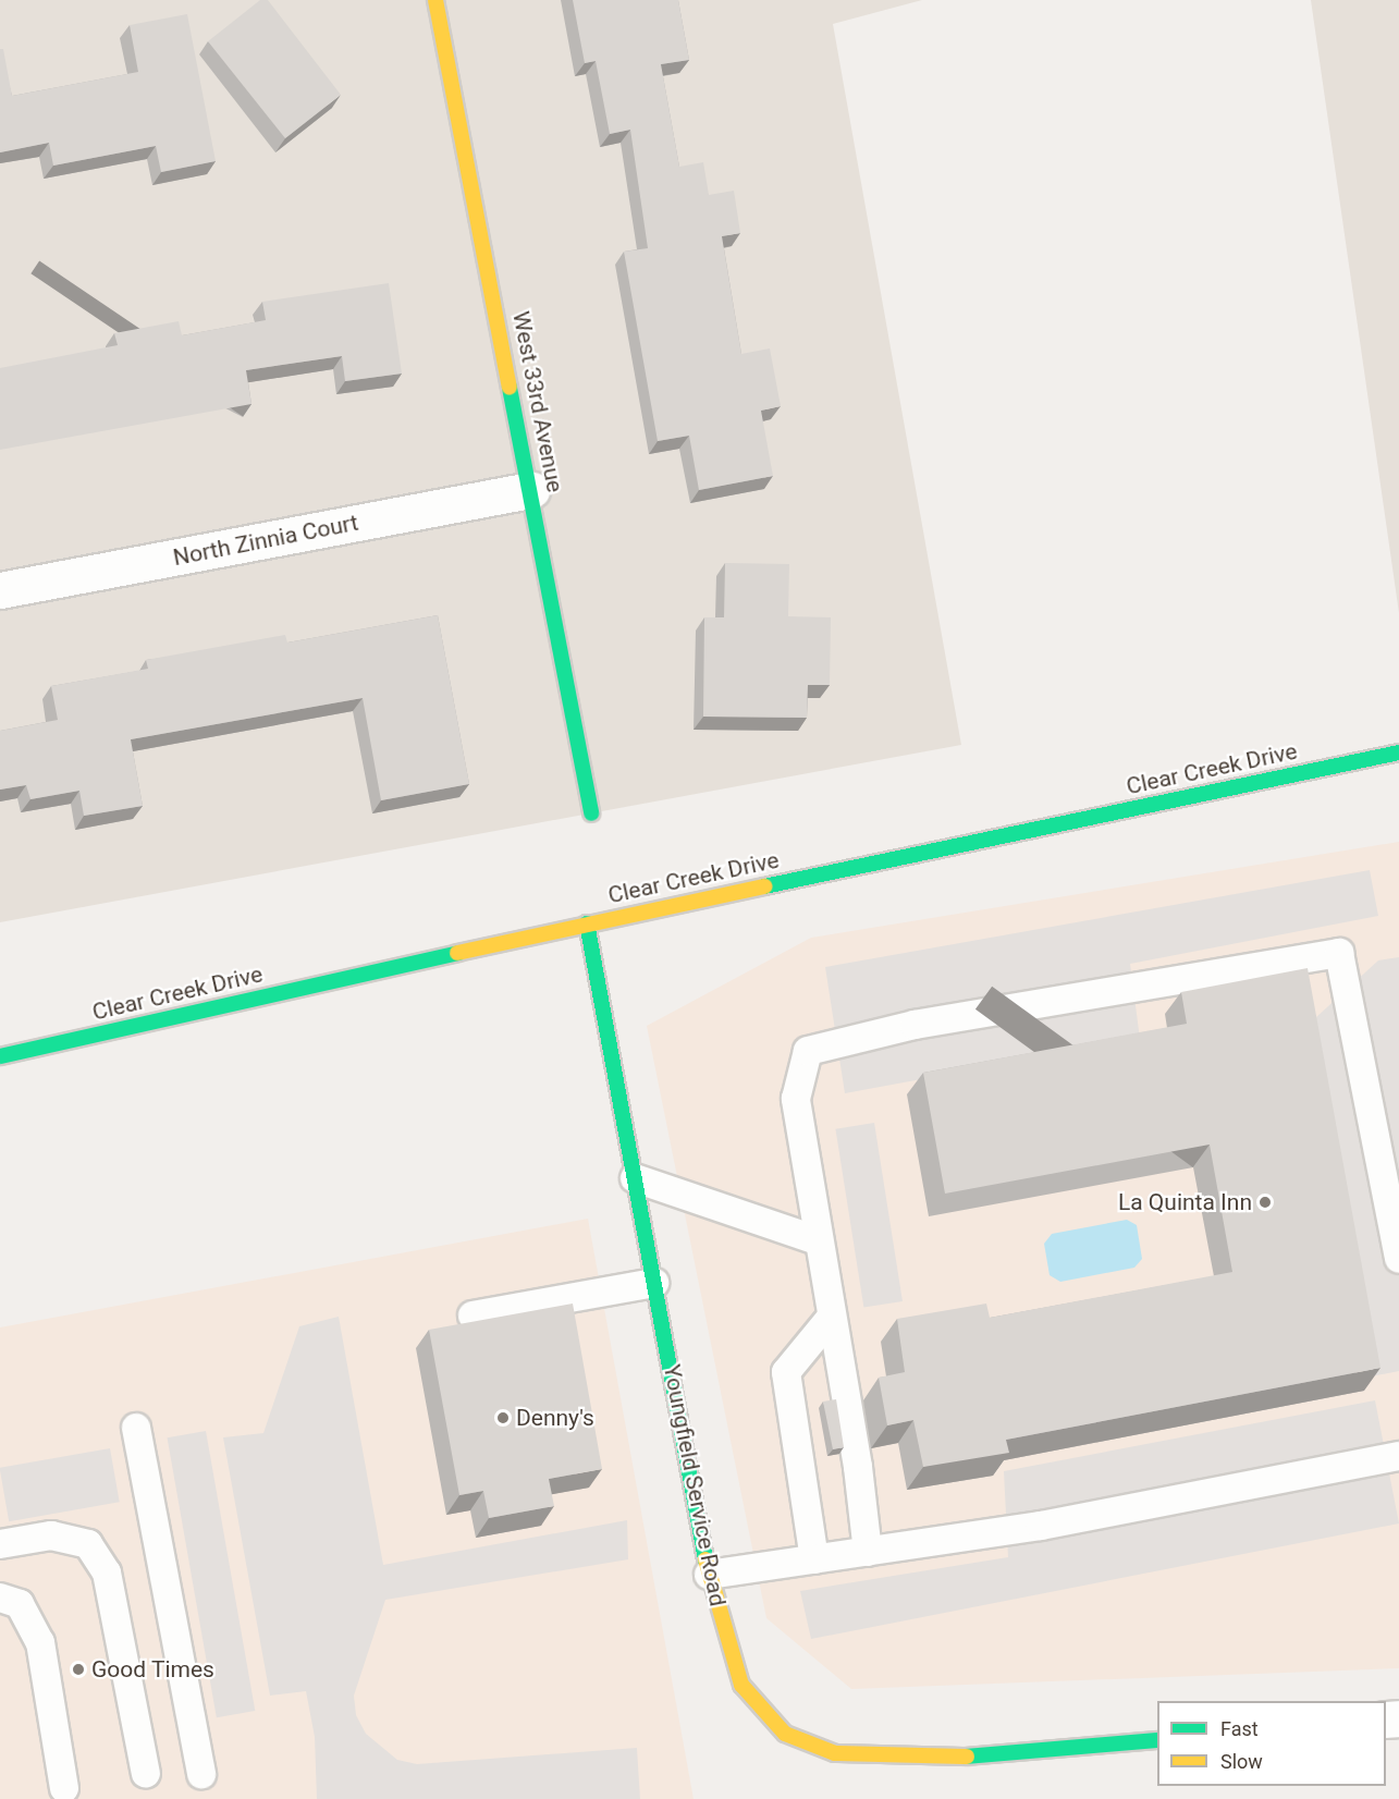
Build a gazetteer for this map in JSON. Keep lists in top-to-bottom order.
{
  "streets": {
    "street": [
      "West 33rd Avenue",
      "North Zinnia Court",
      "Clear Creek Drive",
      "Youngfield Service Road"
    ]
  },
  "crossings": [
    ["West 33rd Avenue", "North Zinnia Court"],
    ["Clear Creek Drive", "Youngfield Service Road"]
  ],
  "places": ["La Quinta Inn", "Denny's", "Good Times"],
  "legend": ["Fast", "Slow"]
}
